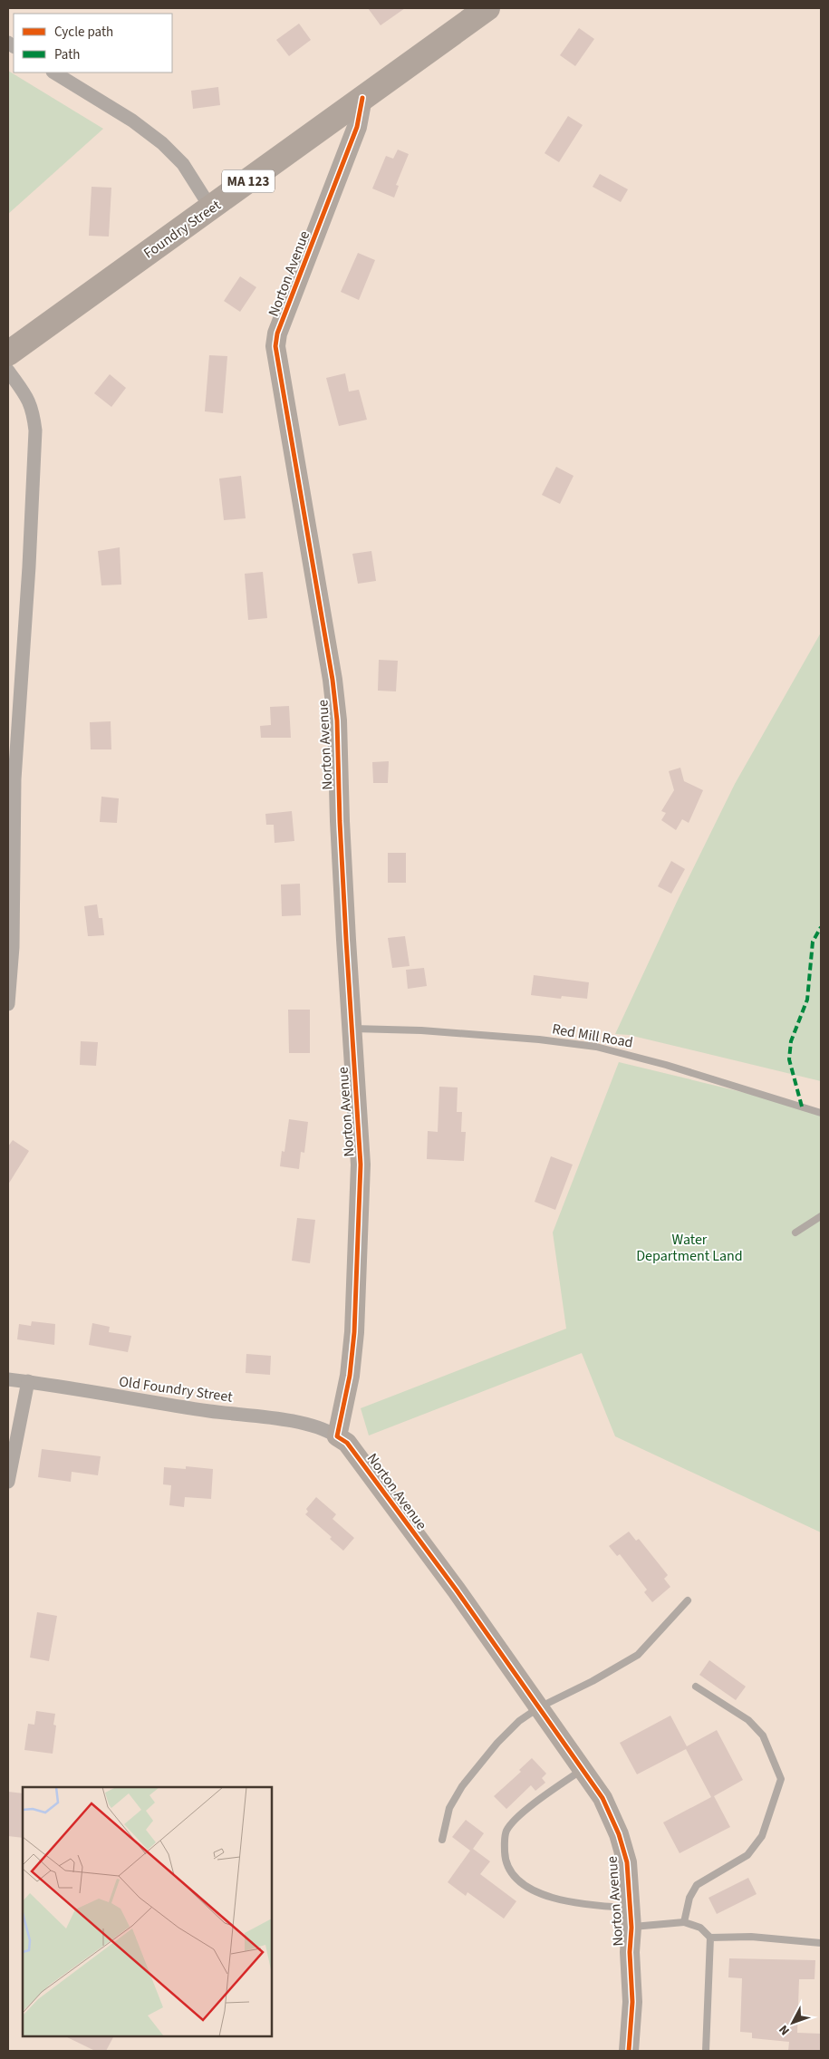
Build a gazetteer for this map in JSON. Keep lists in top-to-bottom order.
{
  "streets": {
    "highway": ["MA 123", "Foundry Street"],
    "street": ["Norton Avenue", "Old Foundry Street"],
    "lane": ["Red Mill Road"]
  },
  "crossings": [
    ["Foundry Street", "Norton Avenue"],
    ["Norton Avenue", "Red Mill Road"],
    ["Norton Avenue", "Old Foundry Street"]
  ],
  "parks": ["Water Department Land"],
  "legend": ["Cycle path", "Path"],
  "north": "bottom left"
}
